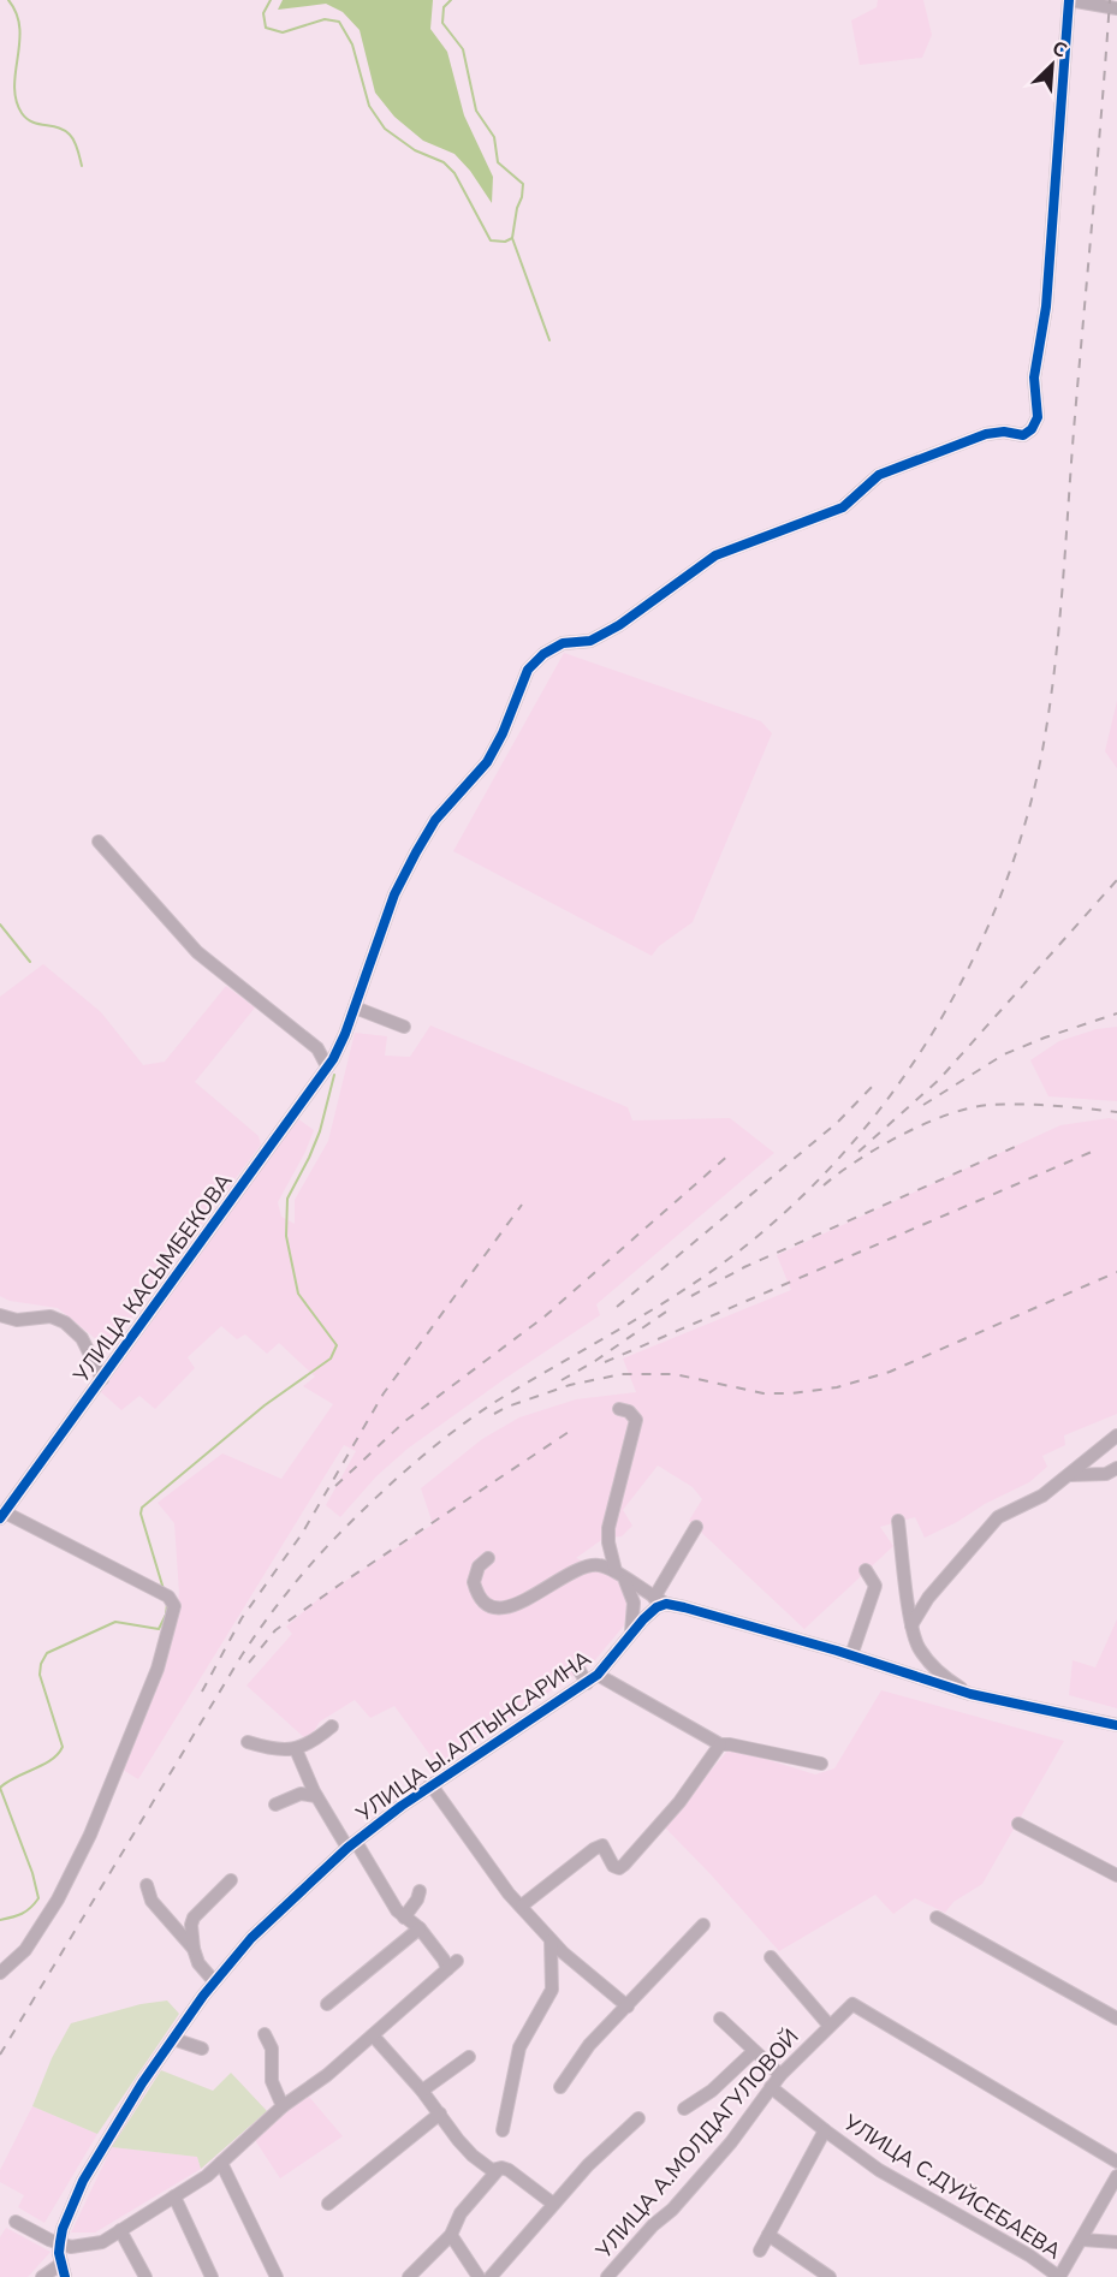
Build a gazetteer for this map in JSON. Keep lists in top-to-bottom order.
{
  "streets": {
    "street": [
      "УЛИЦА КАСЫМБЕКОВА",
      "УЛИЦА Ы.АЛТЫНСАРИНА",
      "УЛИЦА А.МОЛДАГУЛОВОЙ",
      "УЛИЦА С.ДУЙСЕБАЕВА"
    ]
  },
  "crossings": [
    ["УЛИЦА А.МОЛДАГУЛОВОЙ", "УЛИЦА С.ДУЙСЕБАЕВА"]
  ],
  "north": "top right"
}
